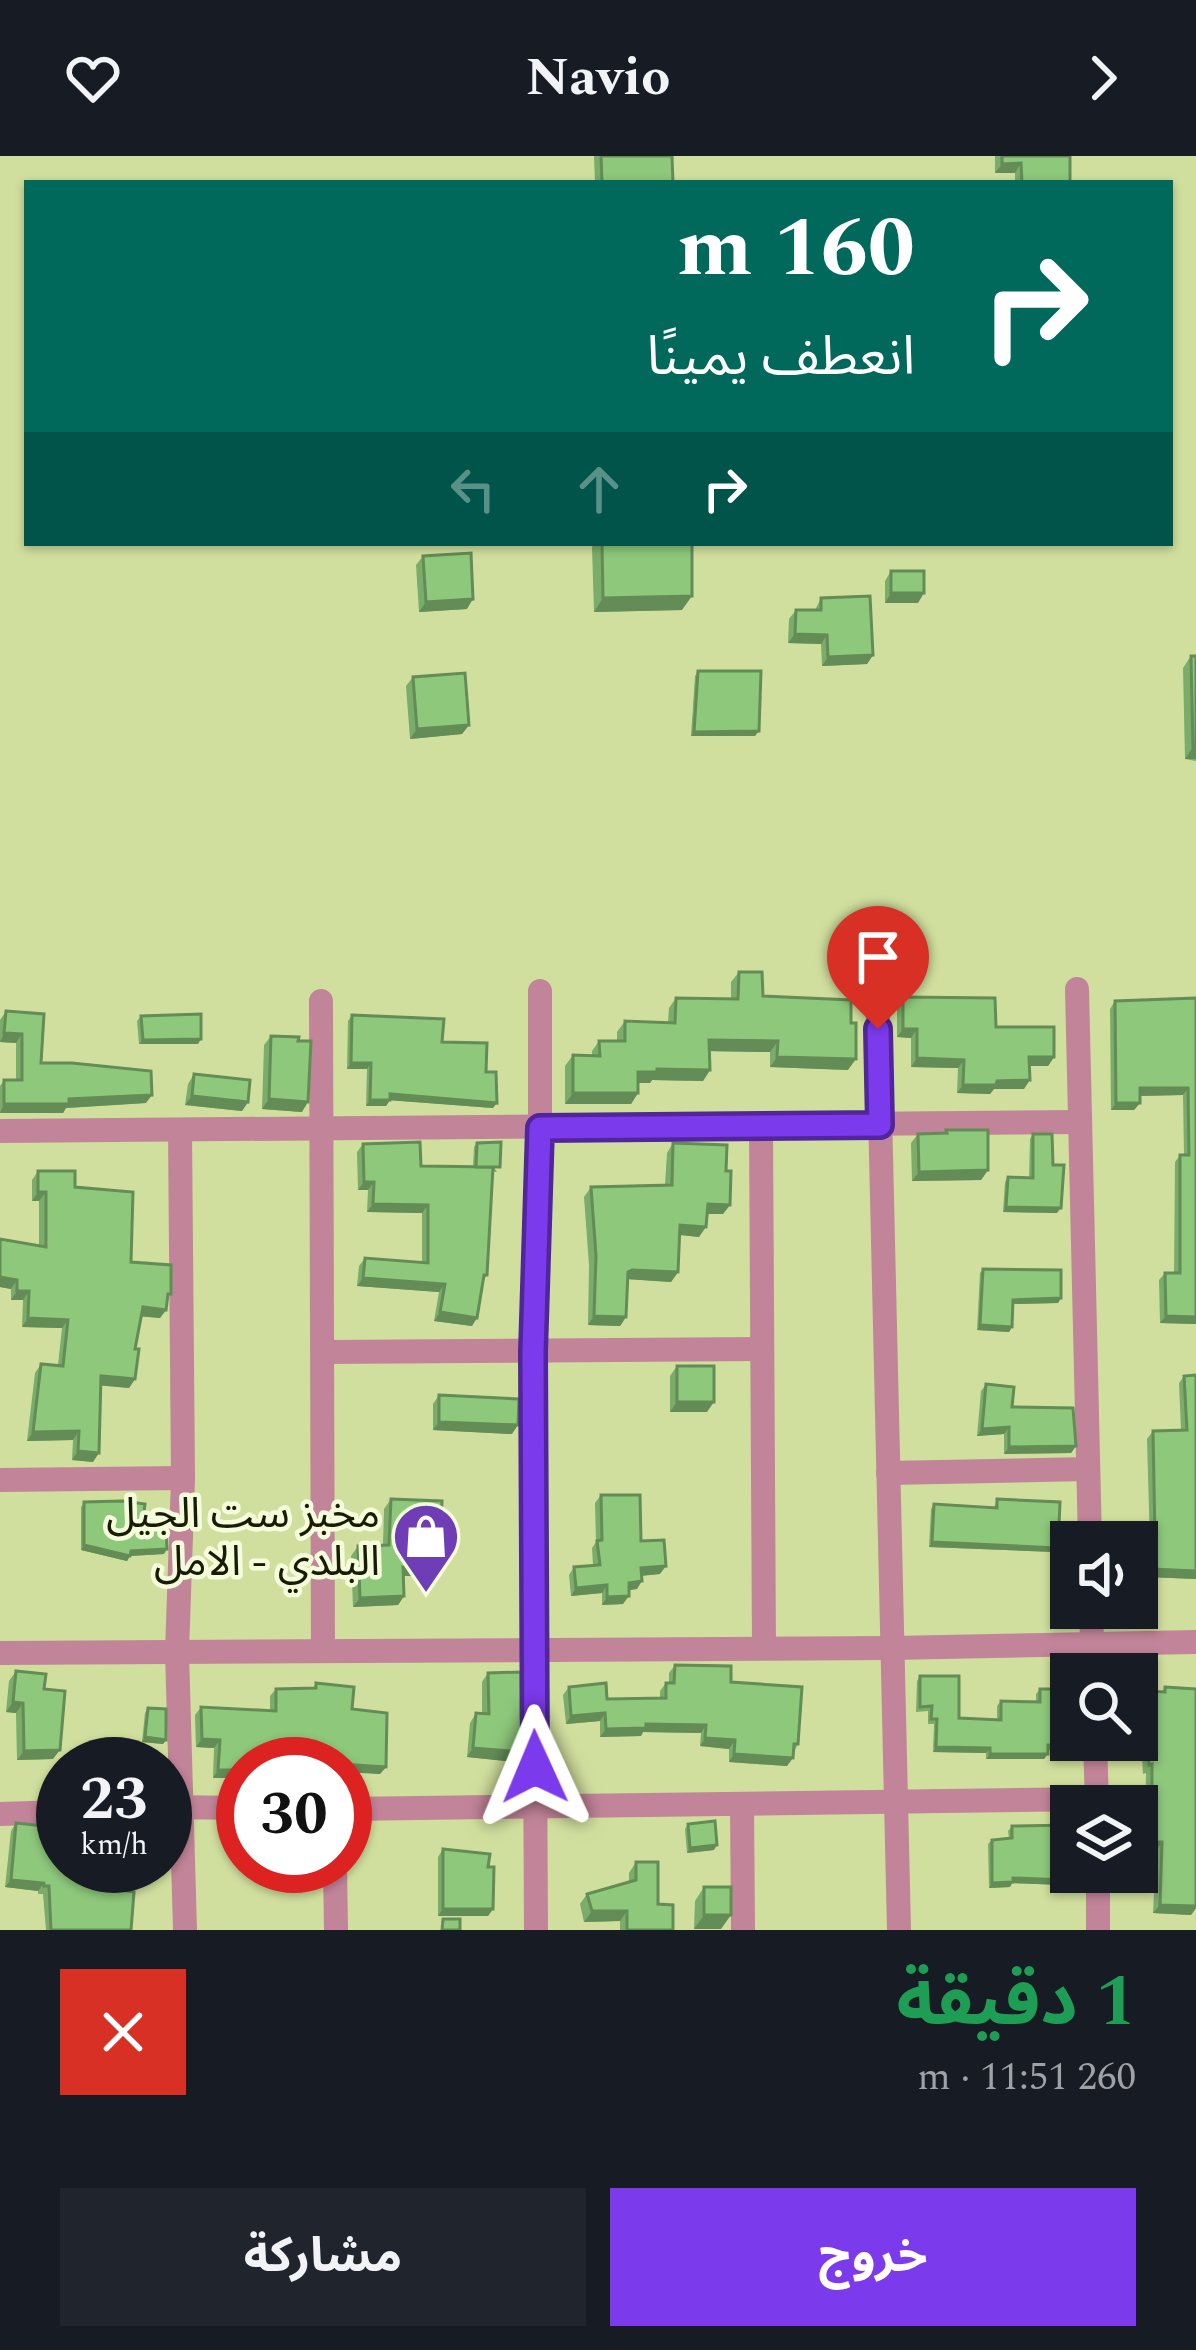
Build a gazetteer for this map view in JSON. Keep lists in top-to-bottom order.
{
  "places": {
    "shop": ["مخبز ست الجيل البلدي - الامل"]
  },
  "page": {
    "header": "Navio",
    "turn": ["160 m", "انعطف يمينًا"],
    "speed": "23 km/h",
    "limit": "30",
    "heading": ["1 دقيقة", "260 m · 11:51"],
    "buttons": ["خروج", "مشاركة"]
  }
}
